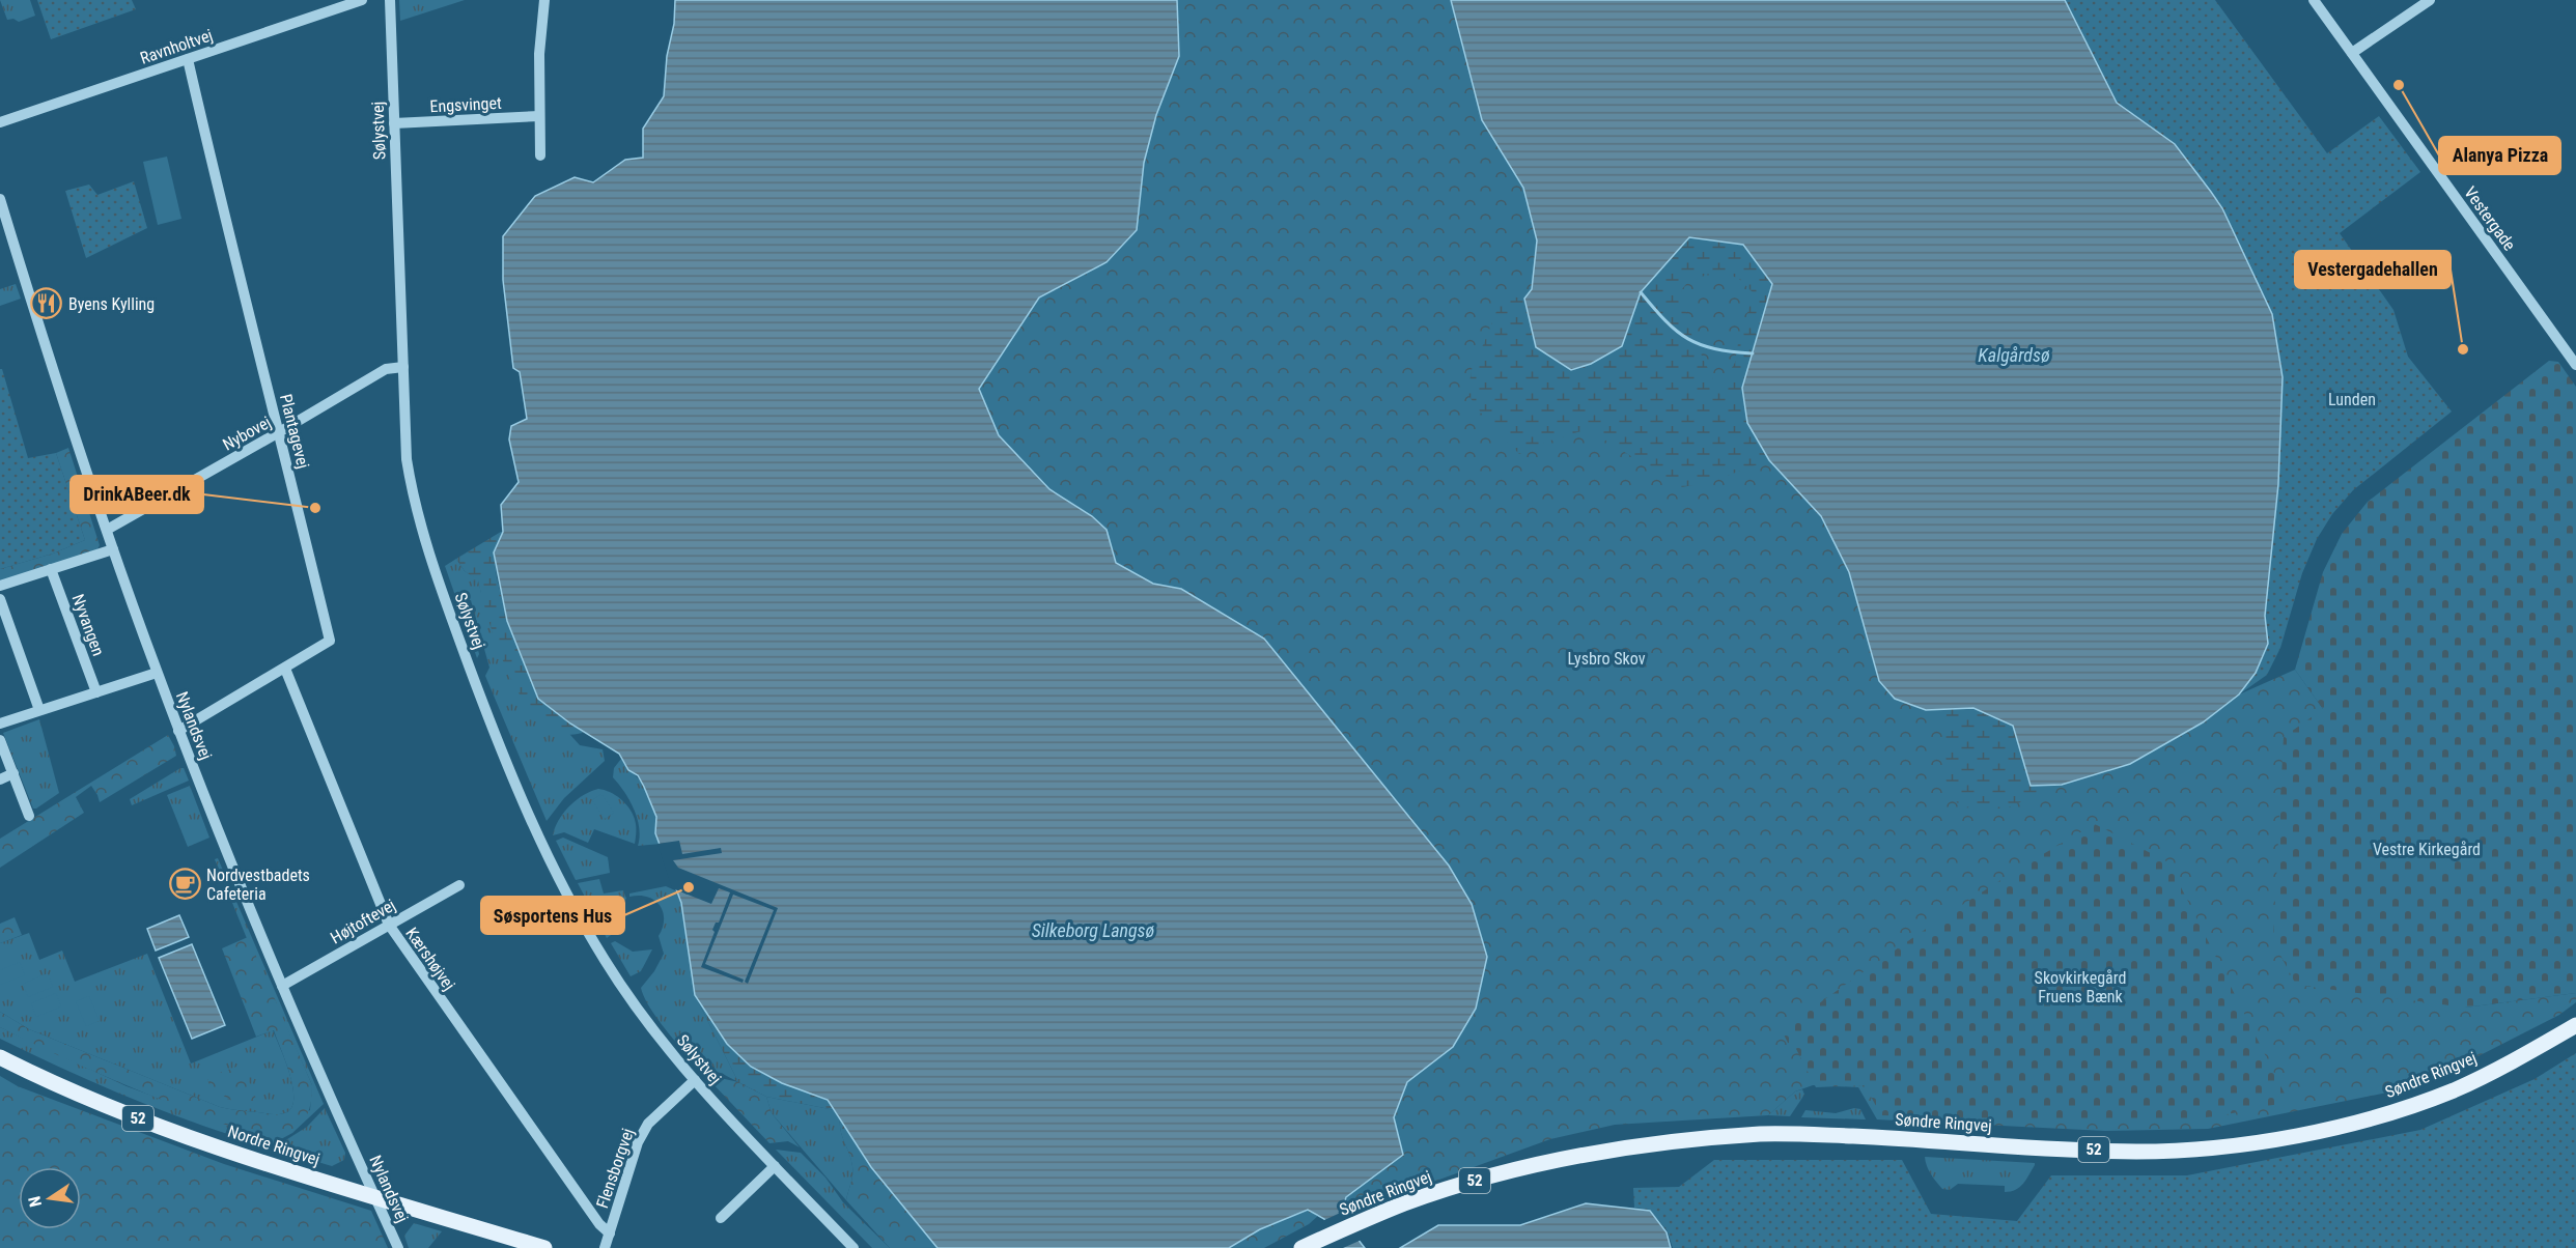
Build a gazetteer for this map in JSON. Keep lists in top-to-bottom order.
{
  "streets": {
    "main road": ["Søndre Ringvej", "52", "Nordre Ringvej"],
    "street": [
      "Ravnholtvej",
      "Engsvinget",
      "Sølystvej",
      "Vestergade",
      "Plantagevej",
      "Nybovej",
      "Nyvangen",
      "Nylandsvej",
      "Højtoftevej",
      "Kærshøjvej",
      "Flensborgvej"
    ]
  },
  "crossings": [
    ["Ravnholtvej", "Plantagevej"],
    ["Engsvinget", "Sølystvej"],
    ["Sølystvej", "Nybovej"],
    ["Sølystvej", "Flensborgvej"],
    ["Plantagevej", "Nybovej"],
    ["Plantagevej", "Nylandsvej"],
    ["Plantagevej", "Kærshøjvej"],
    ["Nybovej", "Nylandsvej"],
    ["Nylandsvej", "Højtoftevej"],
    ["Nylandsvej", "Nordre Ringvej"],
    ["Højtoftevej", "Kærshøjvej"],
    ["Kærshøjvej", "Flensborgvej"]
  ],
  "water": ["Kalgårdsø", "Silkeborg Langsø"],
  "parks": [
    "Lunden",
    "Lysbro Skov",
    "Vestre Kirkegård",
    "Skovkirkegård Fruens Bænk"
  ],
  "places": {
    "other": [
      "Alanya Pizza",
      "Vestergadehallen",
      "DrinkABeer.dk",
      "Søsportens Hus"
    ],
    "restaurant": ["Byens Kylling"],
    "cafe": ["Nordvestbadets Cafeteria"]
  },
  "north": "left"
}
